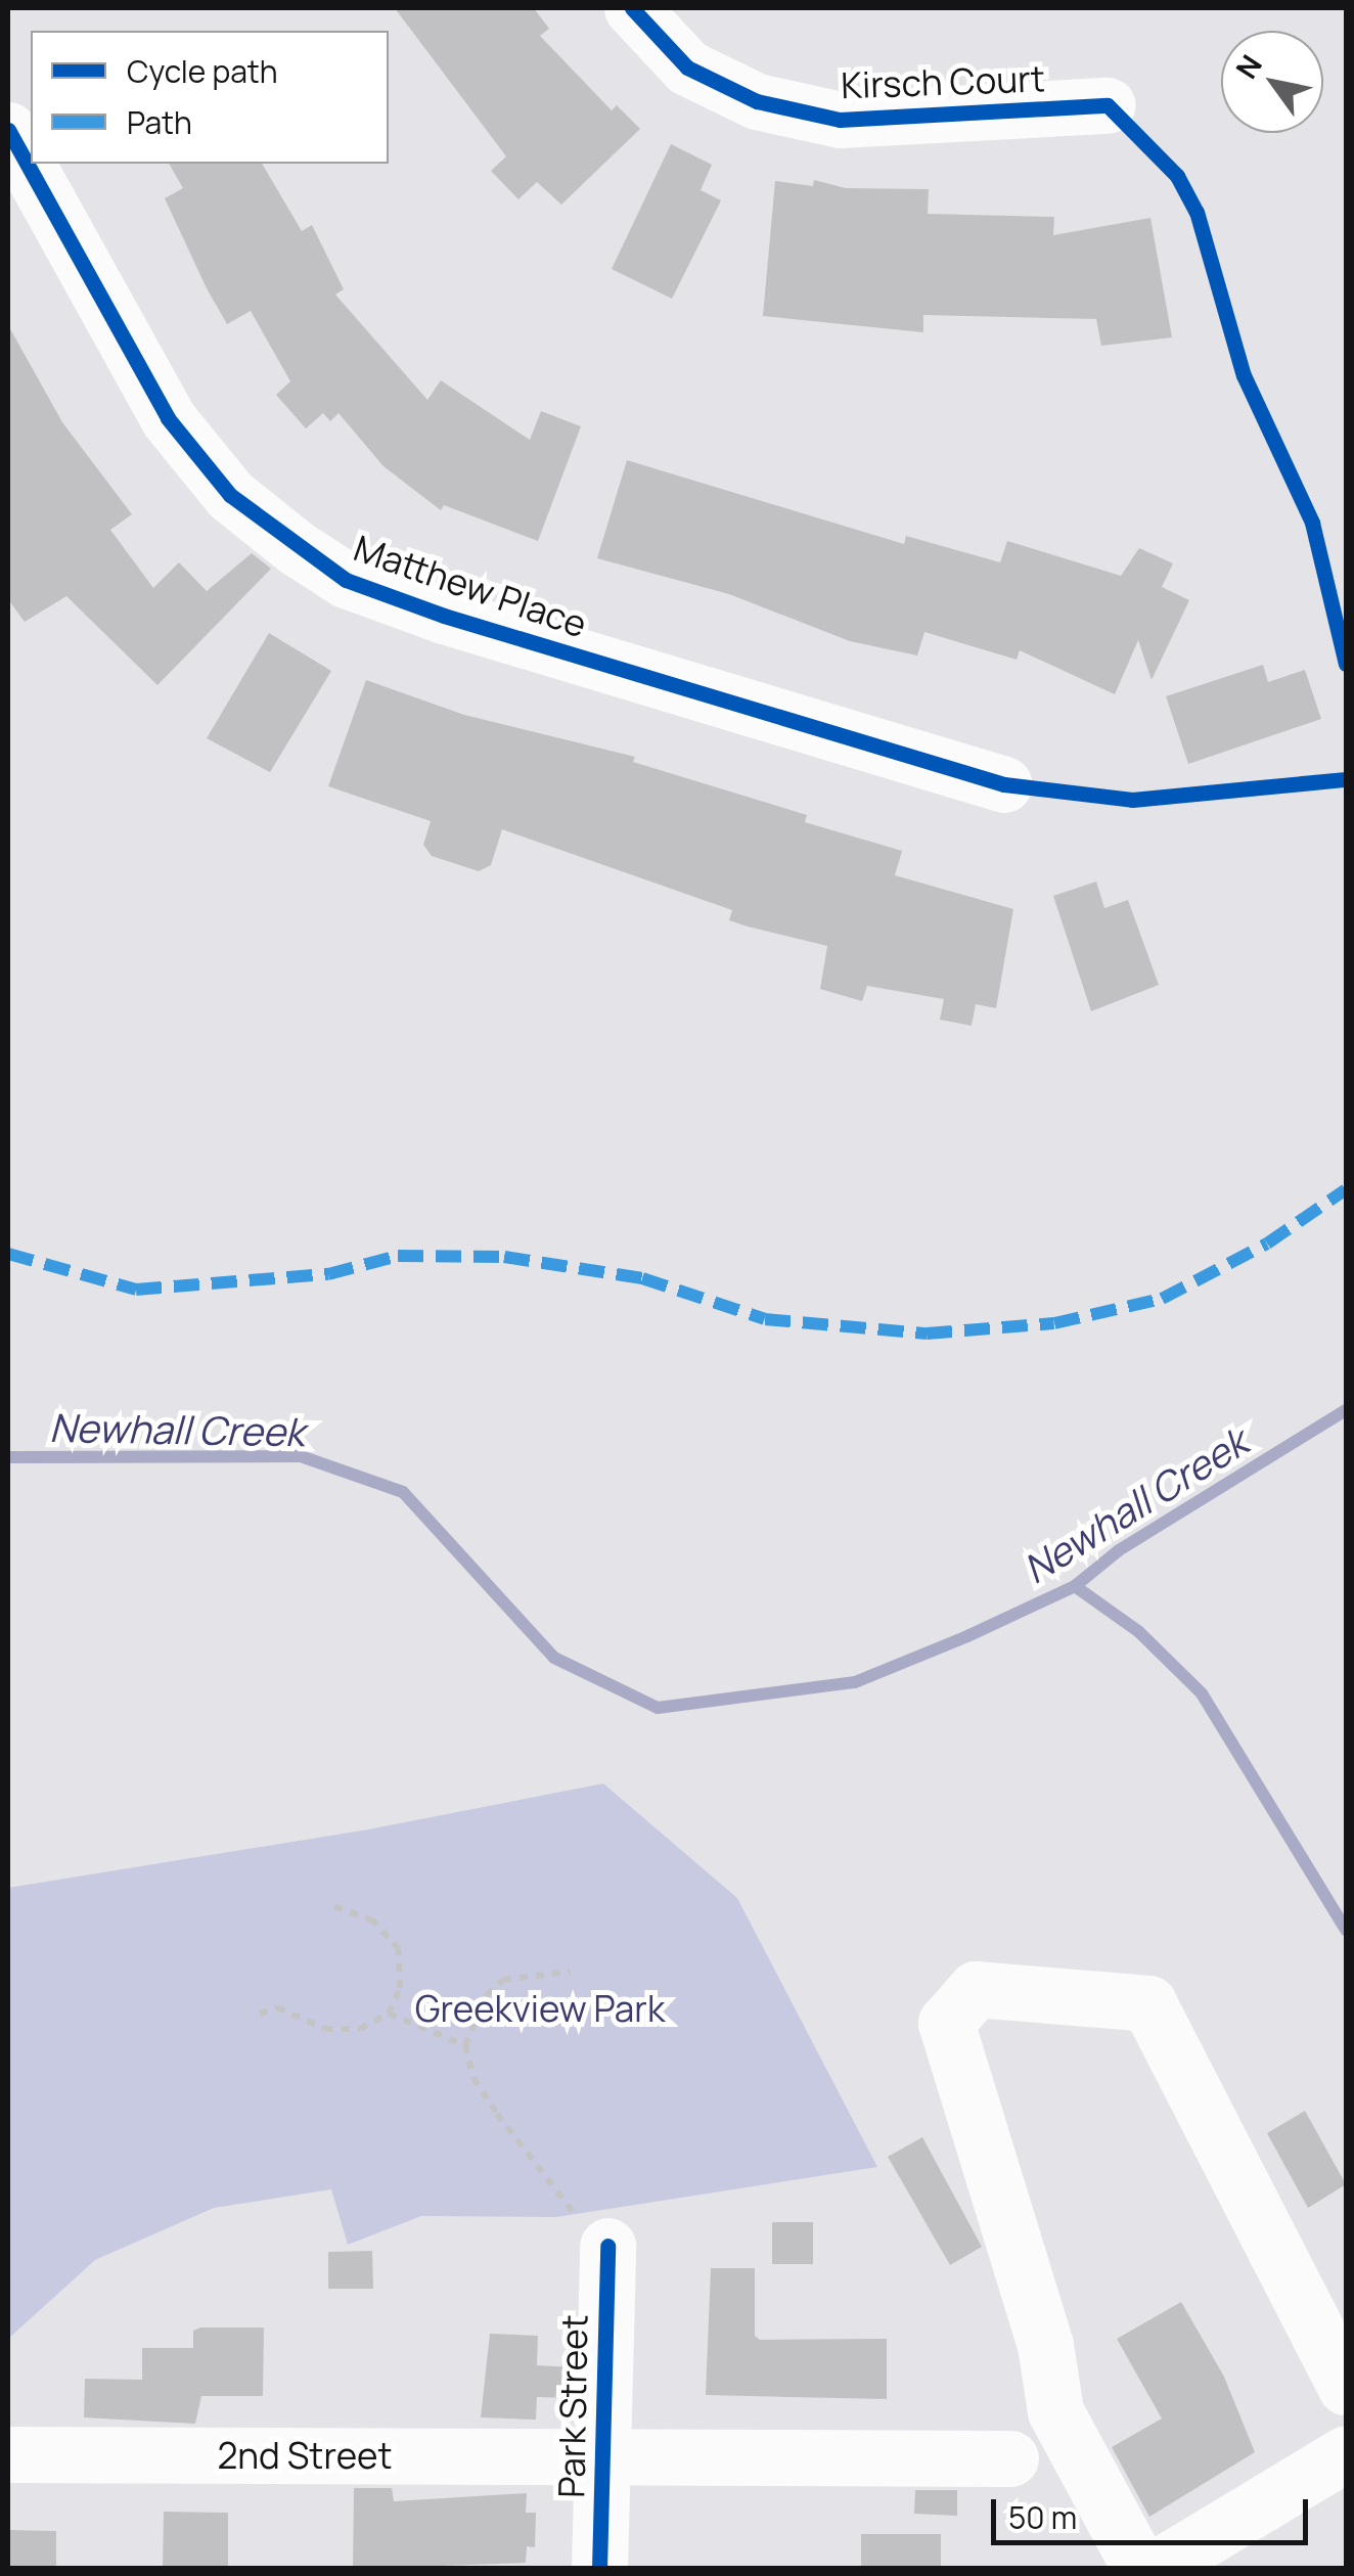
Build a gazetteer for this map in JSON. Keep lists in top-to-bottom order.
{
  "streets": {
    "street": [
      "Kirsch Court",
      "Matthew Place",
      "Park Street",
      "2nd Street"
    ]
  },
  "crossings": [
    ["Park Street", "2nd Street"]
  ],
  "water": ["Newhall Creek"],
  "parks": ["Greekview Park"],
  "legend": ["Cycle path", "Path"],
  "scale_bar": "50 m",
  "north": "top left"
}
